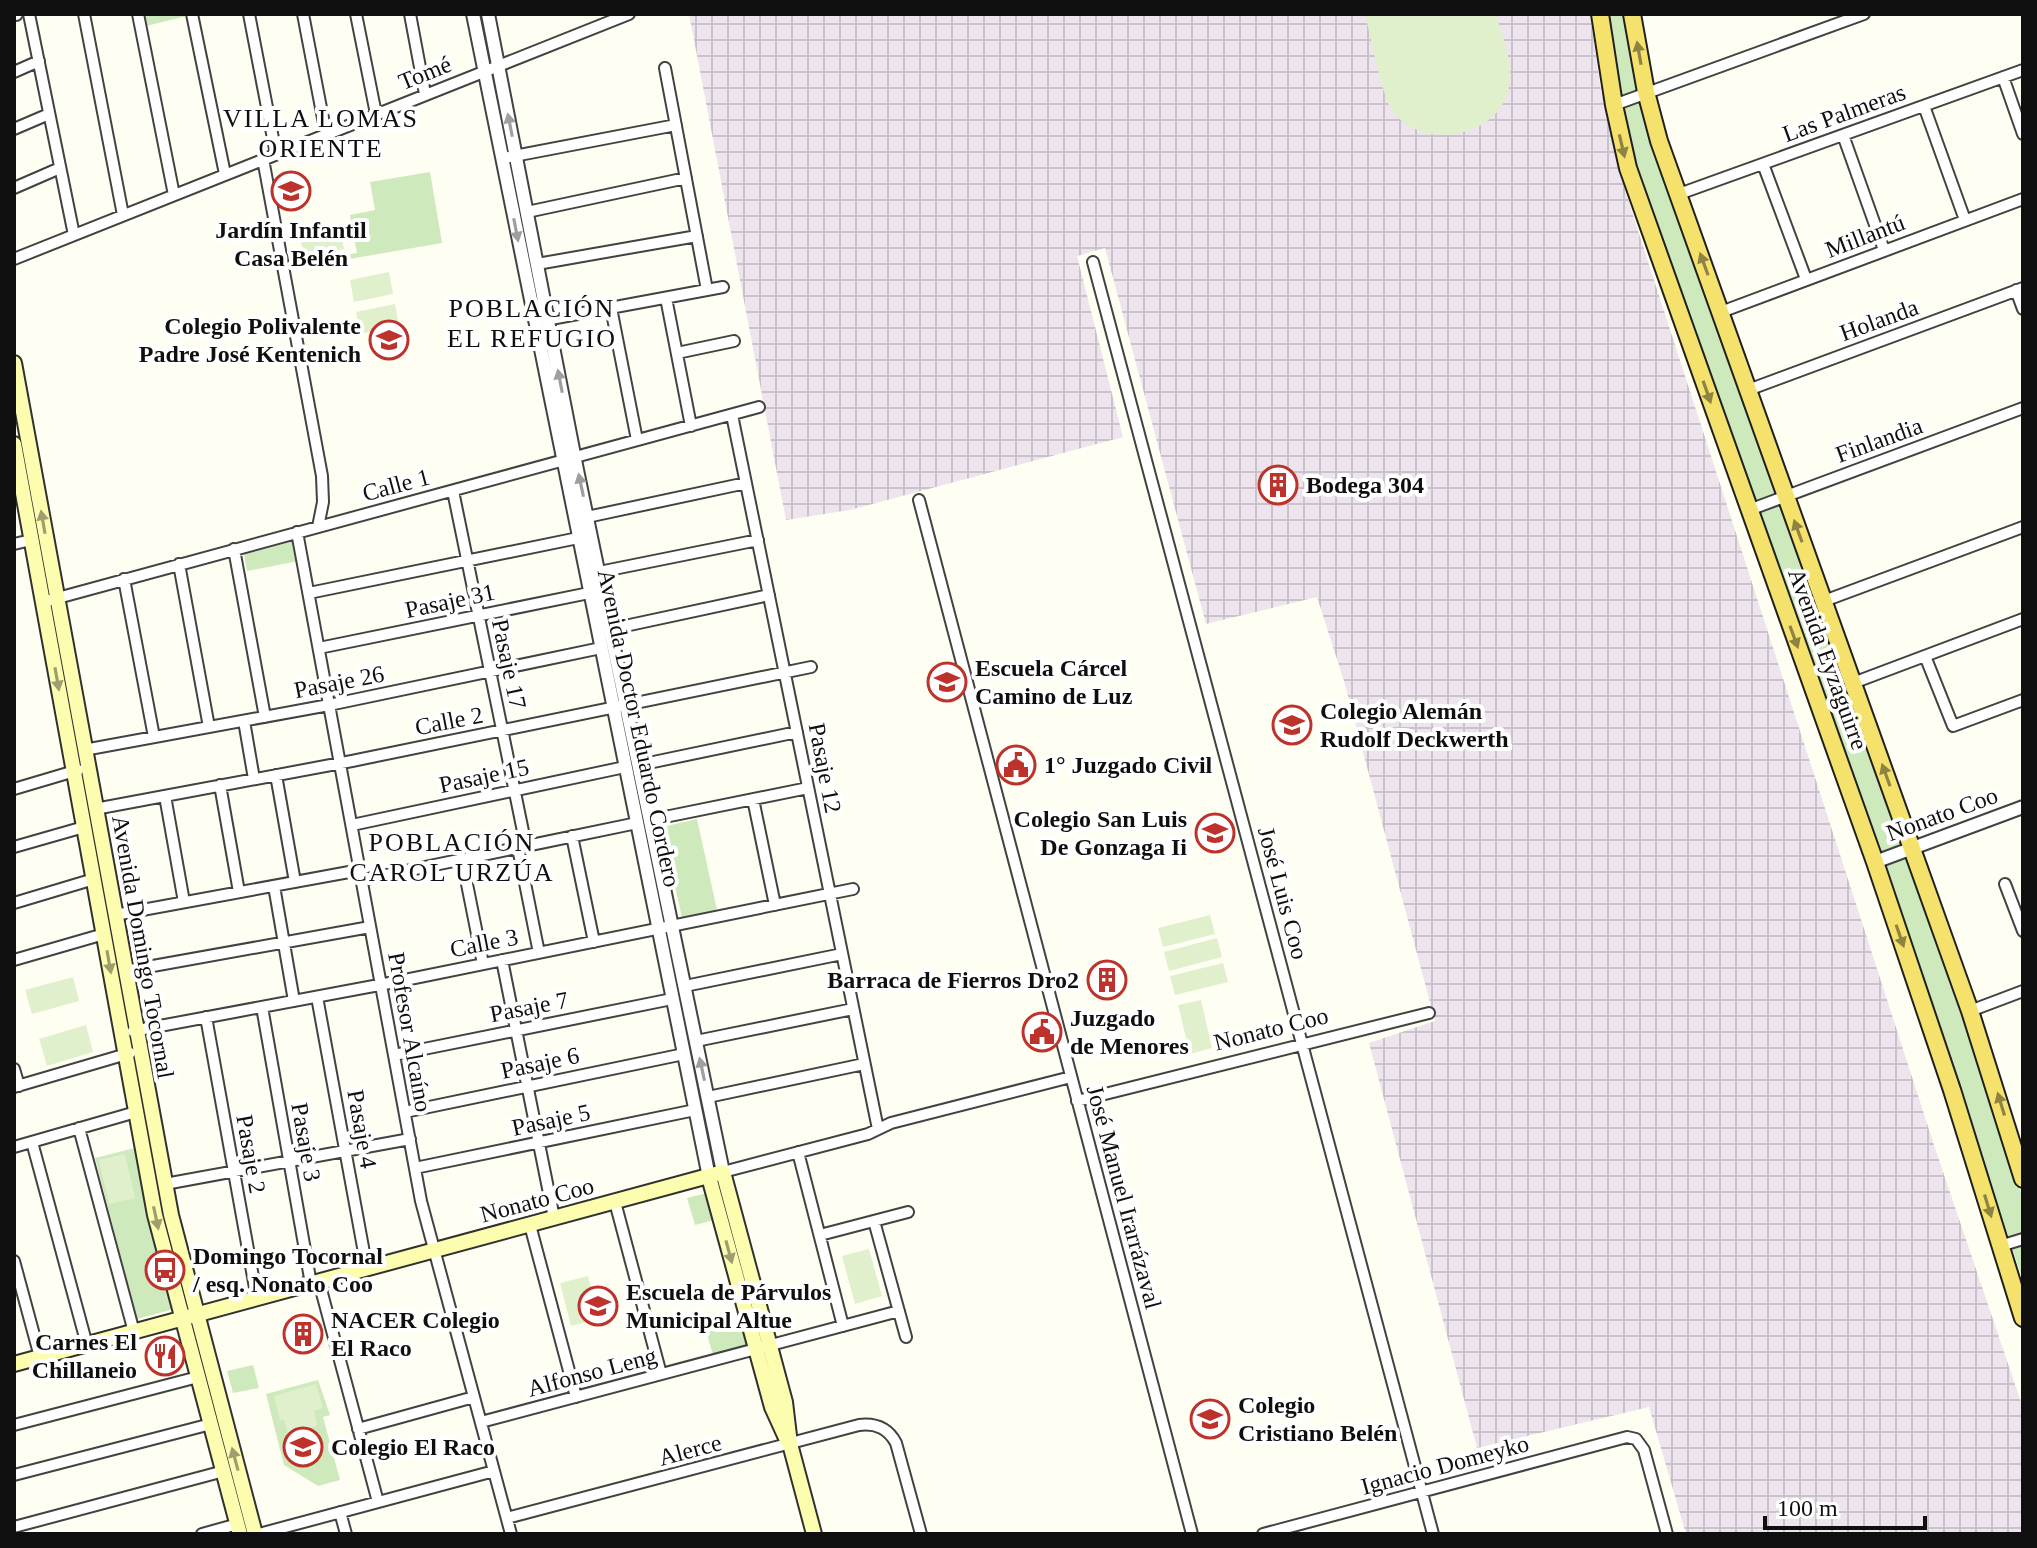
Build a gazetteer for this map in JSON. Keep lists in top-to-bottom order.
{
  "streets": {
    "main road": [
      "Avenida Eyzaguirre",
      "Avenida Doctor Eduardo Cordero",
      "Nonato Coo",
      "Avenida Domingo Tocornal"
    ],
    "street": [
      "Tomé",
      "Las Palmeras",
      "Millantú",
      "Holanda",
      "Finlandia",
      "Calle 1",
      "Pasaje 31",
      "Pasaje 17",
      "Pasaje 26",
      "Calle 2",
      "Pasaje 12",
      "Pasaje 15",
      "José Luis Coo",
      "Calle 3",
      "Pasaje 7",
      "Profesor Alcaíno",
      "Pasaje 6",
      "Pasaje 5",
      "Pasaje 4",
      "Pasaje 3",
      "Pasaje 2",
      "José Manuel Irarrázaval",
      "Alfonso Leng",
      "Alerce",
      "Ignacio Domeyko"
    ]
  },
  "crossings": [
    ["Tomé", "Avenida Doctor Eduardo Cordero"],
    ["Las Palmeras", "Avenida Eyzaguirre"],
    ["Millantú", "Avenida Eyzaguirre"],
    ["Holanda", "Avenida Eyzaguirre"],
    ["Finlandia", "Avenida Eyzaguirre"],
    ["Calle 1", "Pasaje 17"],
    ["Calle 1", "Avenida Doctor Eduardo Cordero"],
    ["Calle 1", "Pasaje 12"],
    ["Calle 1", "Avenida Domingo Tocornal"],
    ["Calle 1", "Profesor Alcaíno"],
    ["Pasaje 31", "Pasaje 17"],
    ["Pasaje 31", "Avenida Doctor Eduardo Cordero"],
    ["Pasaje 31", "Profesor Alcaíno"],
    ["Avenida Eyzaguirre", "Nonato Coo"],
    ["Pasaje 17", "Pasaje 26"],
    ["Pasaje 17", "Calle 2"],
    ["Pasaje 17", "Pasaje 15"],
    ["Pasaje 17", "Calle 3"],
    ["Pasaje 26", "Avenida Doctor Eduardo Cordero"],
    ["Pasaje 26", "Avenida Domingo Tocornal"],
    ["Pasaje 26", "Profesor Alcaíno"],
    ["Calle 2", "Avenida Doctor Eduardo Cordero"],
    ["Calle 2", "Pasaje 12"],
    ["Calle 2", "Avenida Domingo Tocornal"],
    ["Calle 2", "Profesor Alcaíno"],
    ["Avenida Doctor Eduardo Cordero", "Pasaje 15"],
    ["Avenida Doctor Eduardo Cordero", "Nonato Coo"],
    ["Avenida Doctor Eduardo Cordero", "Calle 3"],
    ["Avenida Doctor Eduardo Cordero", "Pasaje 7"],
    ["Avenida Doctor Eduardo Cordero", "Pasaje 6"],
    ["Avenida Doctor Eduardo Cordero", "Pasaje 5"],
    ["Avenida Doctor Eduardo Cordero", "Alfonso Leng"],
    ["Avenida Doctor Eduardo Cordero", "Alerce"],
    ["Pasaje 12", "Nonato Coo"],
    ["Pasaje 12", "Calle 3"],
    ["Pasaje 15", "Profesor Alcaíno"],
    ["Nonato Coo", "José Luis Coo"],
    ["Nonato Coo", "Avenida Domingo Tocornal"],
    ["Nonato Coo", "Profesor Alcaíno"],
    ["Nonato Coo", "Pasaje 4"],
    ["Nonato Coo", "Pasaje 3"],
    ["Nonato Coo", "Pasaje 2"],
    ["Nonato Coo", "José Manuel Irarrázaval"],
    ["José Luis Coo", "Ignacio Domeyko"],
    ["Calle 3", "Avenida Domingo Tocornal"],
    ["Calle 3", "Profesor Alcaíno"],
    ["Calle 3", "Pasaje 4"],
    ["Calle 3", "Pasaje 3"],
    ["Calle 3", "Pasaje 2"],
    ["Pasaje 7", "Profesor Alcaíno"],
    ["Profesor Alcaíno", "Pasaje 6"],
    ["Profesor Alcaíno", "Pasaje 5"],
    ["Profesor Alcaíno", "Alfonso Leng"],
    ["Profesor Alcaíno", "Alerce"]
  ],
  "districts": ["VILLA LOMAS ORIENTE", "POBLACIÓN EL REFUGIO", "POBLACIÓN CAROL URZÚA"],
  "places": {
    "school or university": [
      "Jardín Infantil Casa Belén",
      "Colegio Polivalente Padre José Kentenich",
      "Escuela Cárcel Camino de Luz",
      "Colegio Alemán Rudolf Deckwerth",
      "Colegio San Luis De Gonzaga Ii",
      "Escuela de Párvulos Municipal Altue",
      "Colegio Cristiano Belén",
      "Colegio El Raco"
    ],
    "building": ["Bodega 304", "Barraca de Fierros Dro2", "NACER Colegio El Raco"],
    "public building": ["1° Juzgado Civil", "Juzgado de Menores"],
    "bus stop": ["Domingo Tocornal / esq. Nonato Coo"],
    "restaurant": ["Carnes El Chillaneio"]
  },
  "scale_bar": "100 m"
}
